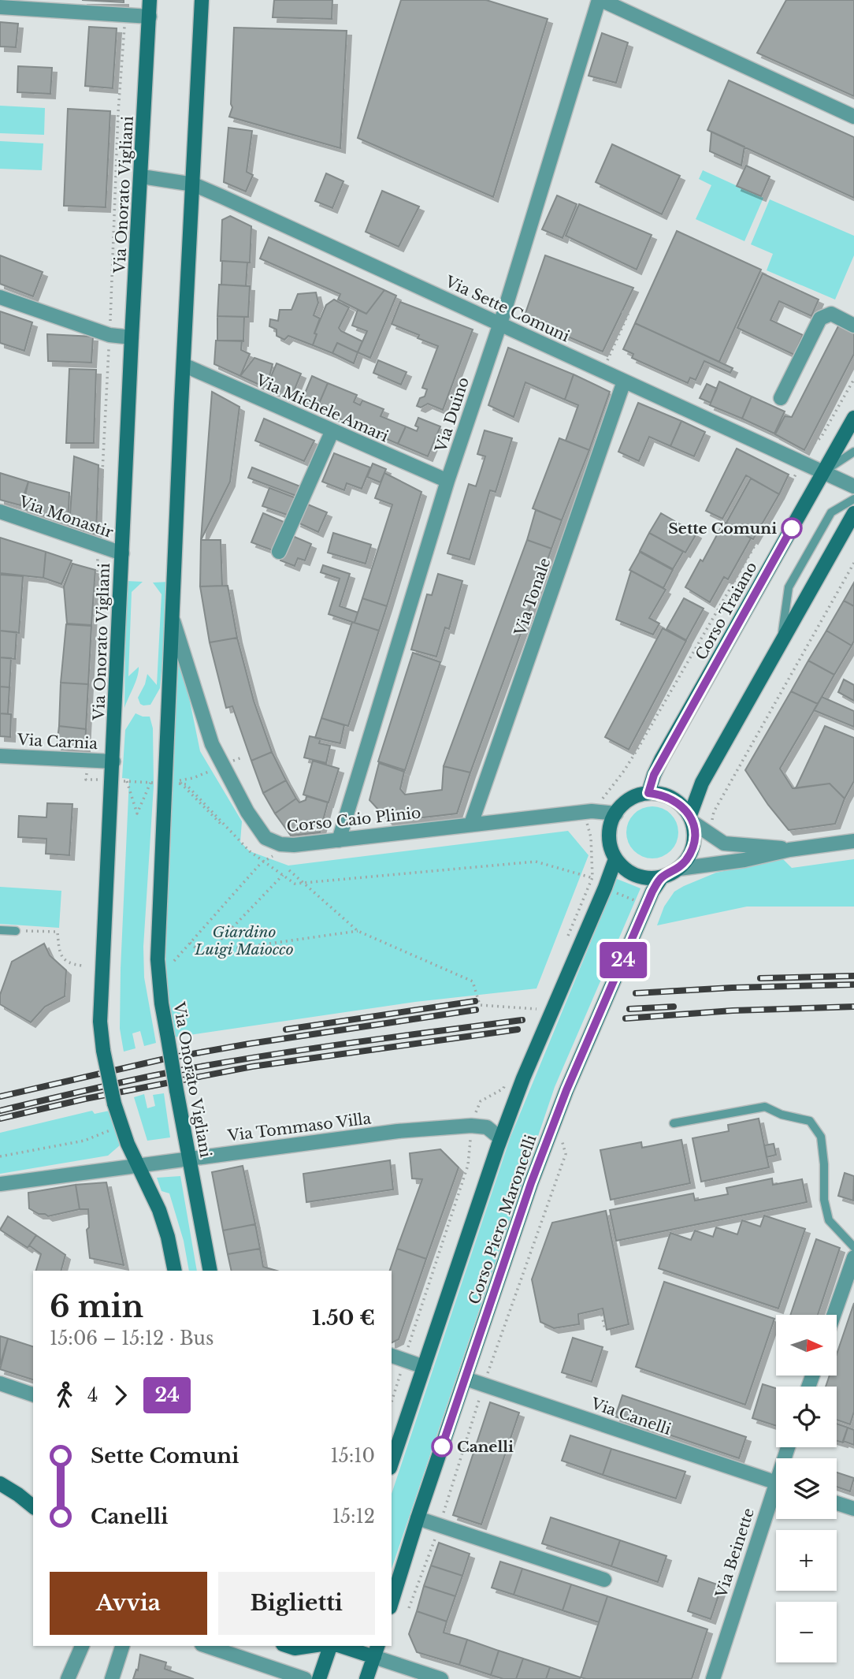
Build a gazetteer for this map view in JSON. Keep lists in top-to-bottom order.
{
  "streets": {
    "main road": ["Via Onorato Vigliani", "Corso Traiano", "Corso Piero Maroncelli"],
    "street": [
      "Via Sette Comuni",
      "Via Michele Amari",
      "Via Duino",
      "Via Monastir",
      "Via Tonale",
      "Via Carnia",
      "Corso Caio Plinio",
      "Via Tommaso Villa",
      "Via Canelli",
      "Via Beinette"
    ]
  },
  "crossings": [
    ["Via Onorato Vigliani", "Via Sette Comuni"],
    ["Via Onorato Vigliani", "Via Michele Amari"],
    ["Via Onorato Vigliani", "Via Monastir"],
    ["Via Onorato Vigliani", "Via Carnia"],
    ["Via Onorato Vigliani", "Corso Caio Plinio"],
    ["Via Onorato Vigliani", "Via Tommaso Villa"],
    ["Via Sette Comuni", "Via Duino"],
    ["Via Sette Comuni", "Via Tonale"],
    ["Via Sette Comuni", "Corso Traiano"],
    ["Via Michele Amari", "Via Duino"],
    ["Via Duino", "Corso Caio Plinio"],
    ["Via Tonale", "Corso Caio Plinio"],
    ["Corso Traiano", "Corso Caio Plinio"],
    ["Corso Traiano", "Corso Piero Maroncelli"],
    ["Corso Caio Plinio", "Corso Piero Maroncelli"],
    ["Via Tommaso Villa", "Corso Piero Maroncelli"],
    ["Corso Piero Maroncelli", "Via Canelli"]
  ],
  "parks": ["Giardino Luigi Maiocco"],
  "places": ["Sette Comuni", "Canelli"],
  "lines": ["bus line 24"],
  "north": "right",
  "page": {
    "on_map": "24",
    "heading": ["6 min", "15:06 – 15:12 · Bus", "1.50 €"],
    "map_buttons": ["+", "−"],
    "legs": ["4", "24"],
    "list": [
      {
        "name": "Sette Comuni",
        "value": "15:10"
      },
      {
        "name": "Canelli",
        "value": "15:12"
      }
    ],
    "buttons": ["Avvia", "Biglietti"]
  }
}
